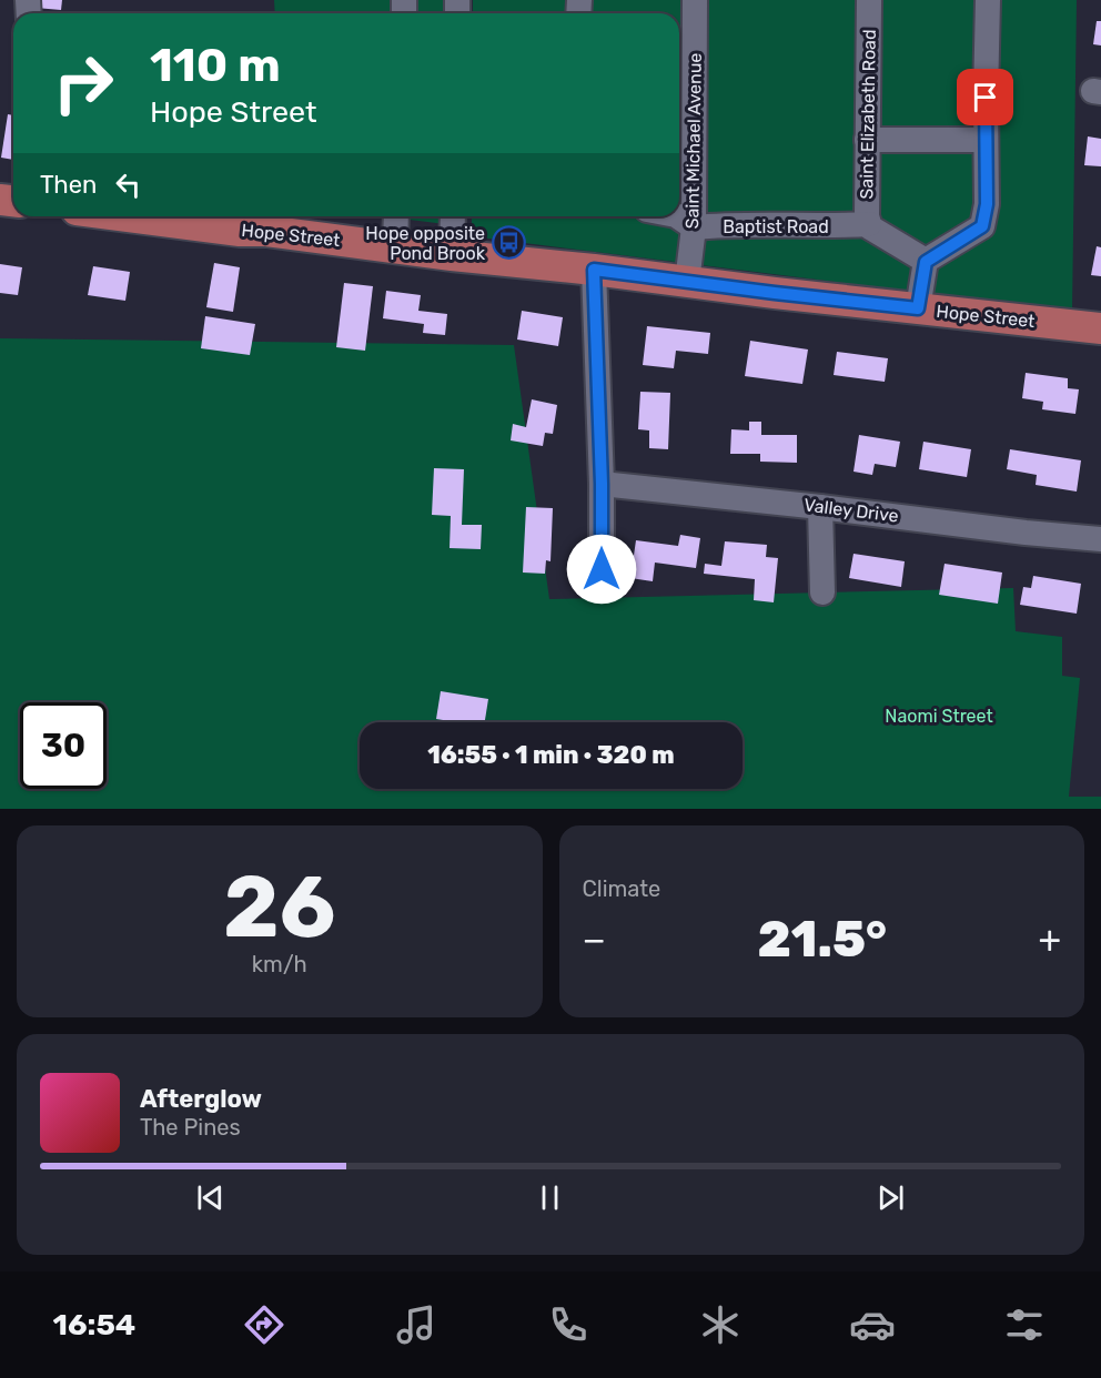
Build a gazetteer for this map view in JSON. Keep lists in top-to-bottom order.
{
  "streets": {
    "main road": ["Hope Street"],
    "street": [
      "Saint Elizabeth Road",
      "Saint Michael Avenue",
      "Baptist Road",
      "Valley Drive"
    ]
  },
  "crossings": [
    ["Saint Elizabeth Road", "Baptist Road"],
    ["Saint Michael Avenue", "Baptist Road"],
    ["Saint Michael Avenue", "Hope Street"]
  ],
  "parks": ["Naomi Street"],
  "places": {
    "bus stop": ["Hope opposite Pond Brook"]
  },
  "page": {
    "turn": ["110 m", "Hope Street"],
    "then": "Then",
    "limit": "30",
    "trip": "16:55 · 1 min · 320 m",
    "tile": [
      ["26", "km/h"],
      "Climate"
    ],
    "heat": ["−", "21.5°", "+"],
    "song": ["Afterglow", "The Pines"],
    "tabs": "16:54"
  }
}
